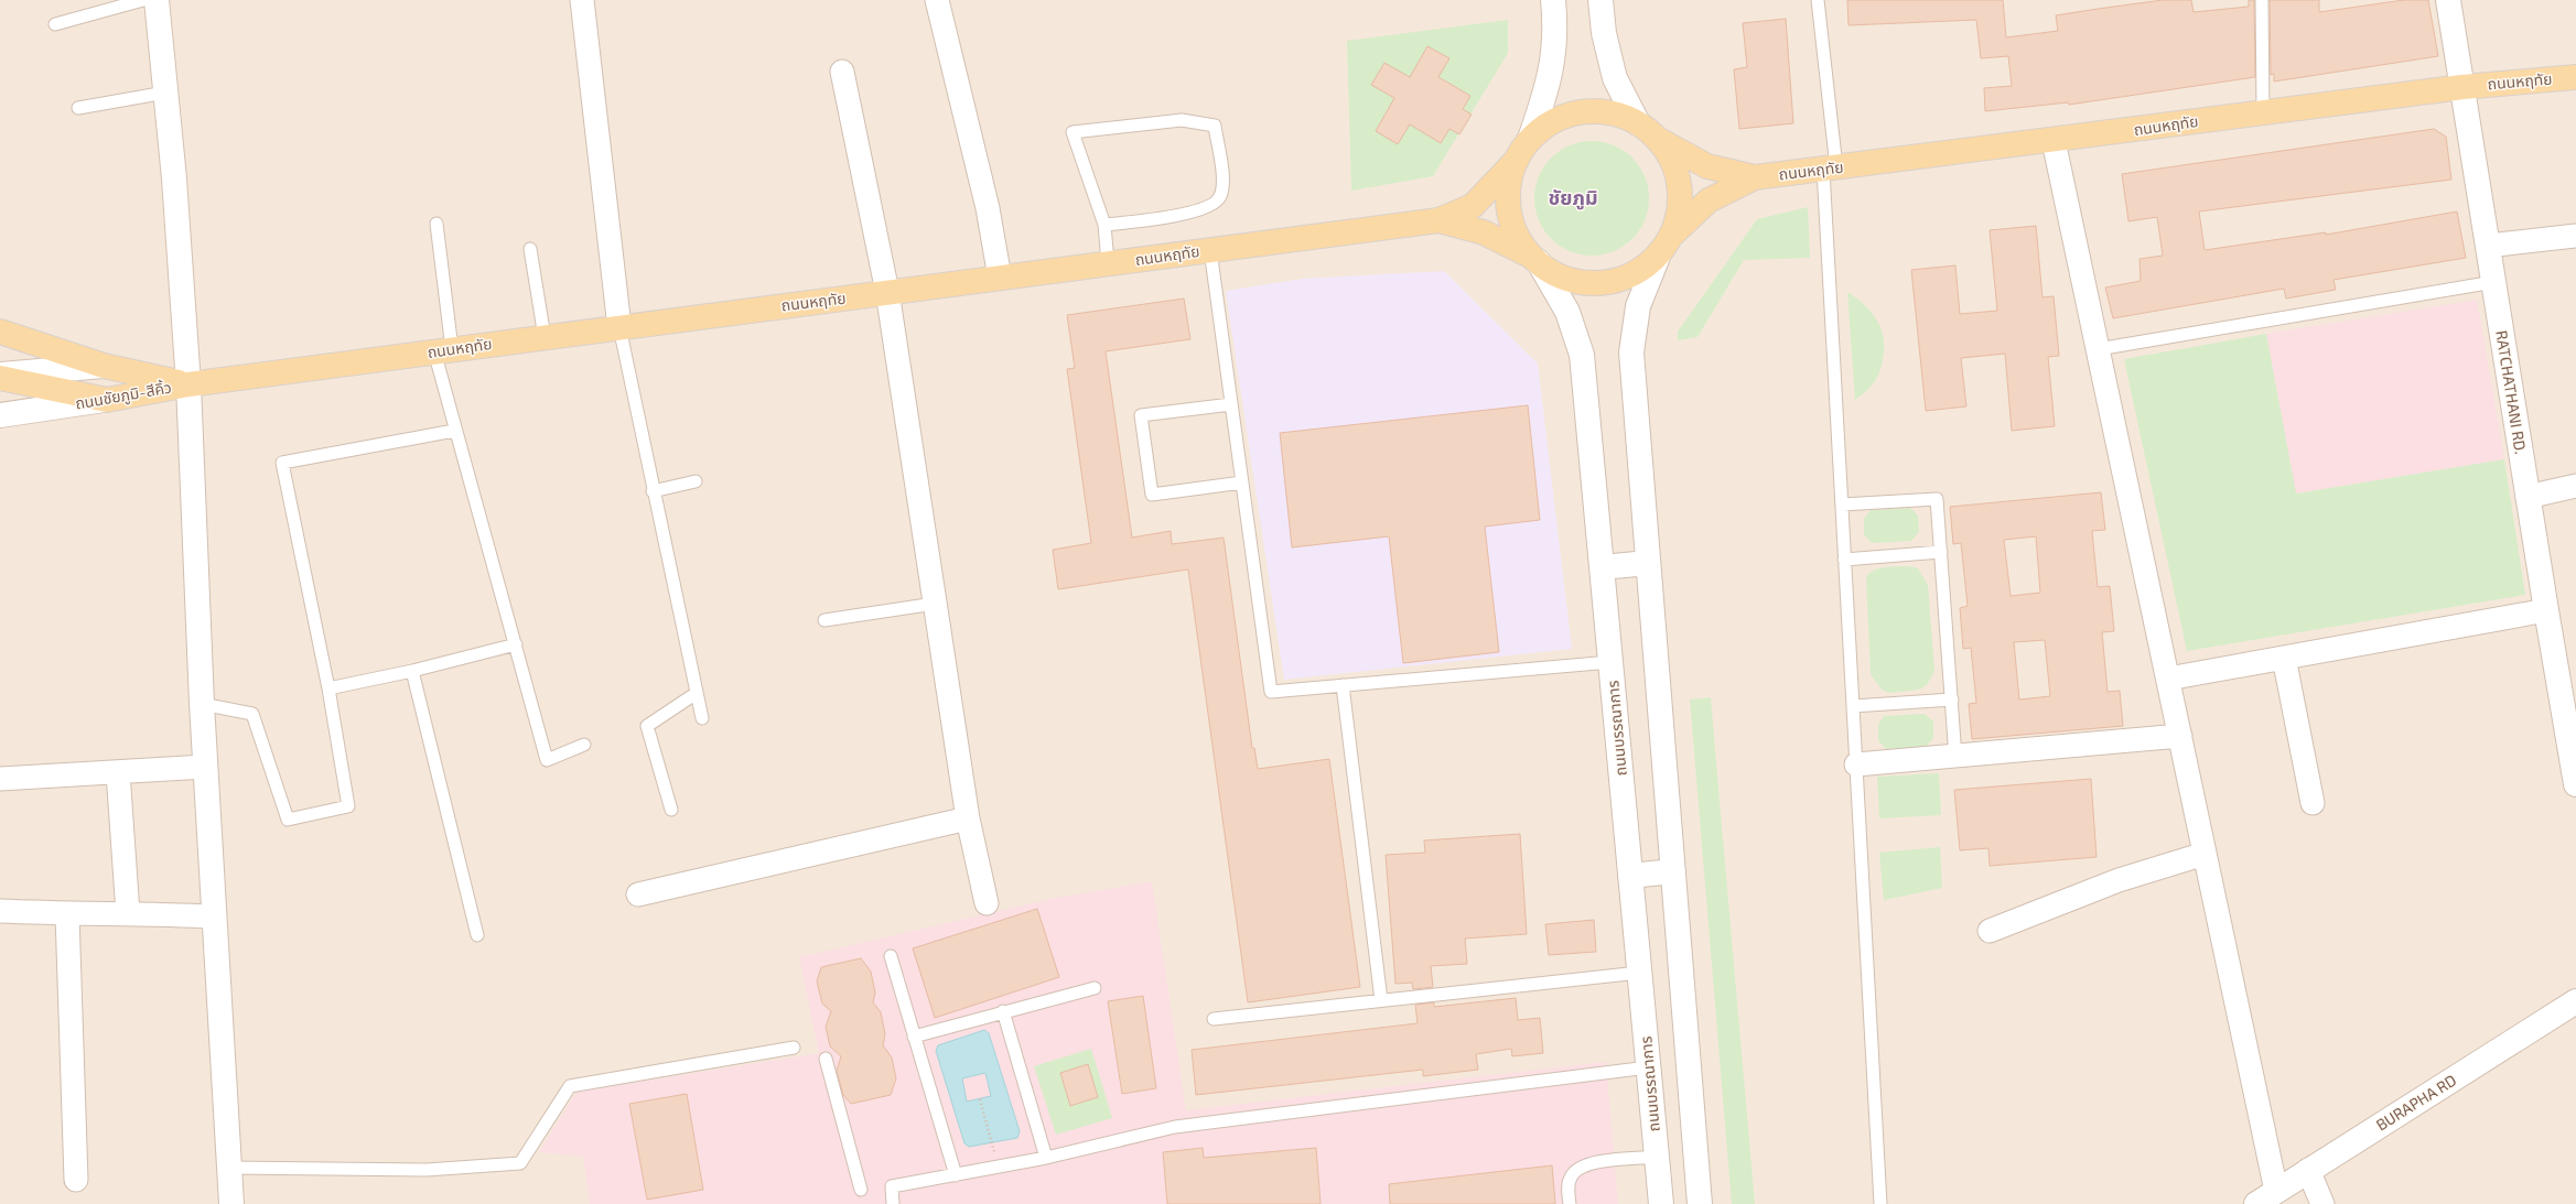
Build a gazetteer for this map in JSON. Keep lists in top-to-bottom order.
{
  "streets": {
    "main road": ["ถนนหฤทัย", "ถนนชัยภูมิ-สีคิ้ว"],
    "street": ["RATCHATHANI RD.", "ถนนบรรณาการ", "BURAPHA RD"]
  },
  "crossings": [
    ["ถนนหฤทัย", "RATCHATHANI RD."],
    ["ถนนหฤทัย", "ถนนชัยภูมิ-สีคิ้ว"],
    ["ถนนหฤทัย", "ถนนบรรณาการ"]
  ],
  "districts": ["ชัยภูมิ"]
}
